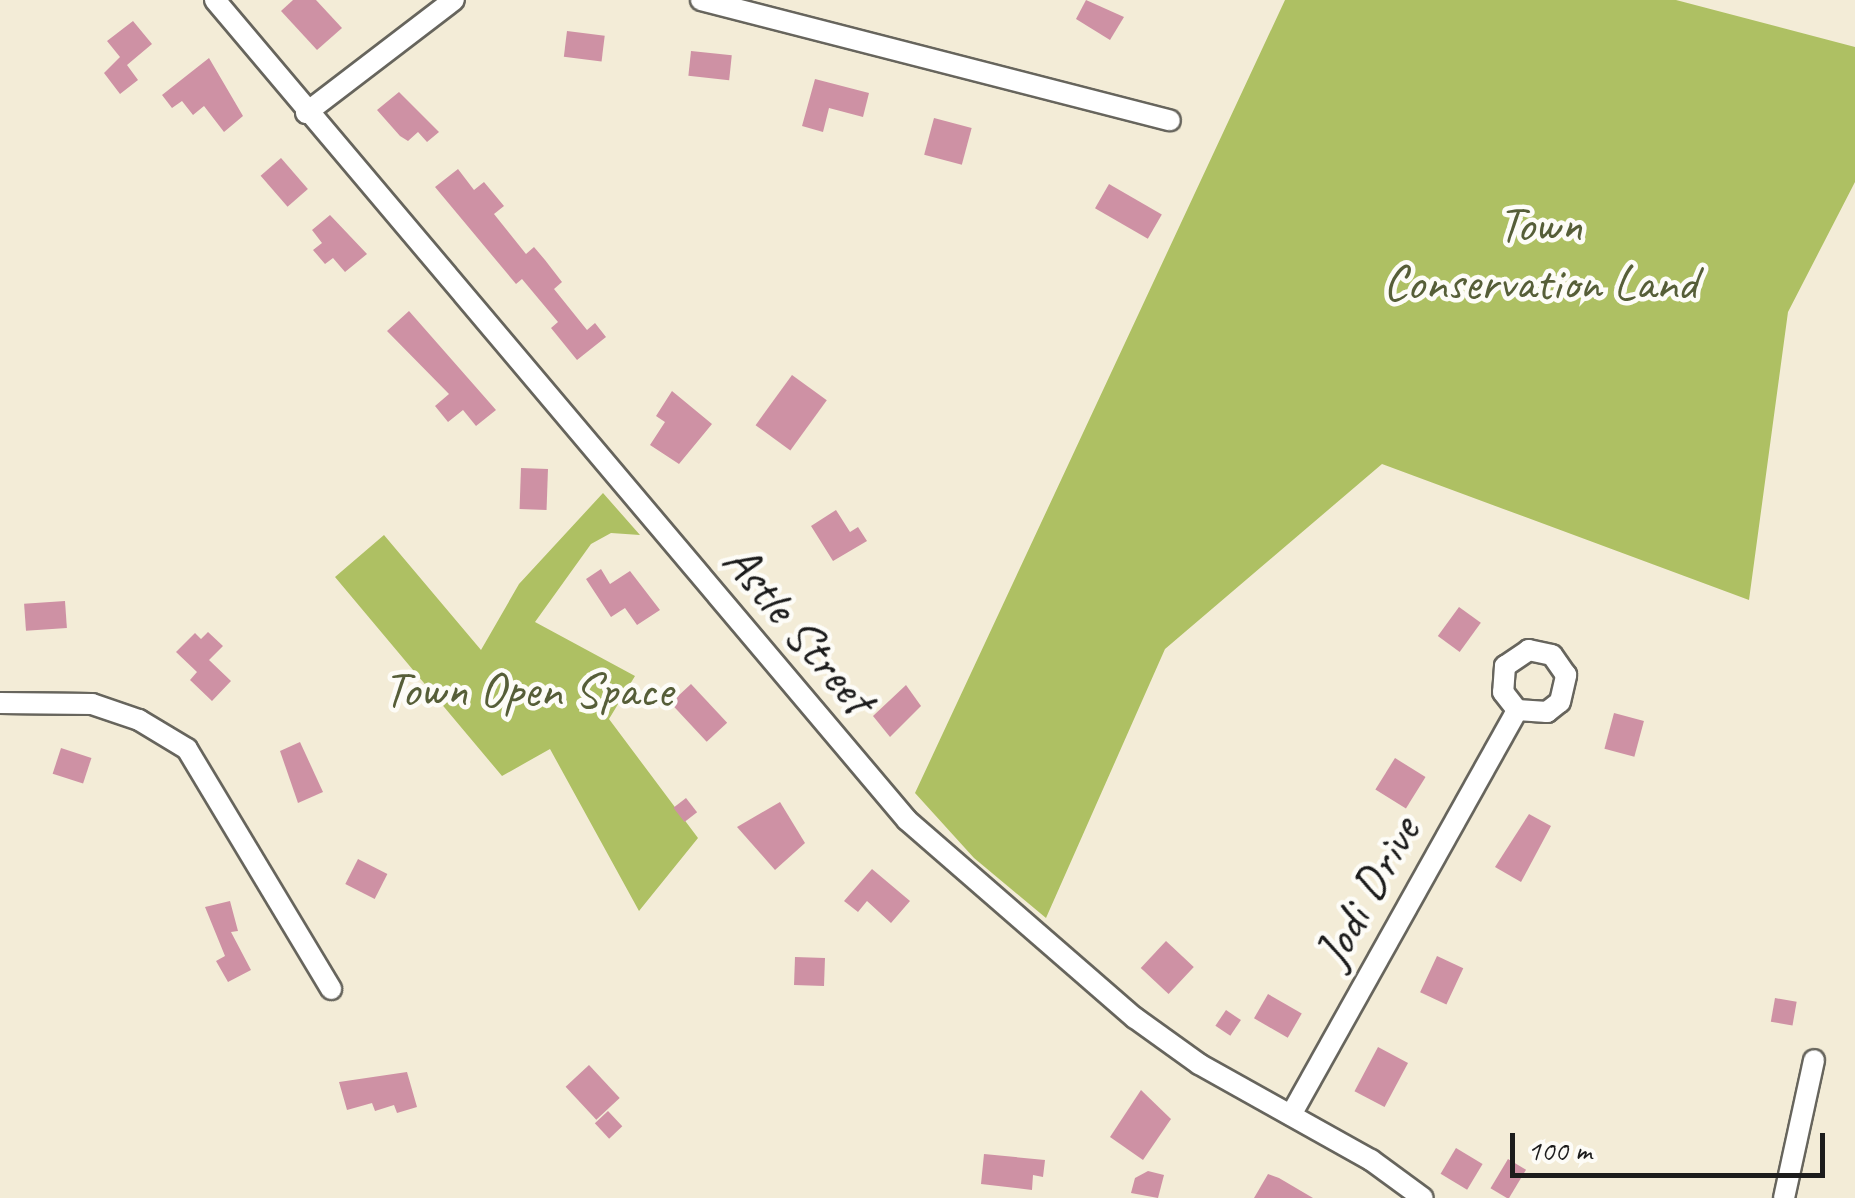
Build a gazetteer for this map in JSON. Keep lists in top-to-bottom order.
{
  "streets": {
    "street": ["Astle Street", "Jodi Drive"]
  },
  "crossings": [
    ["Astle Street", "Jodi Drive"]
  ],
  "parks": ["Town Conservation Land", "Town Open Space"],
  "scale_bar": "100 m"
}
